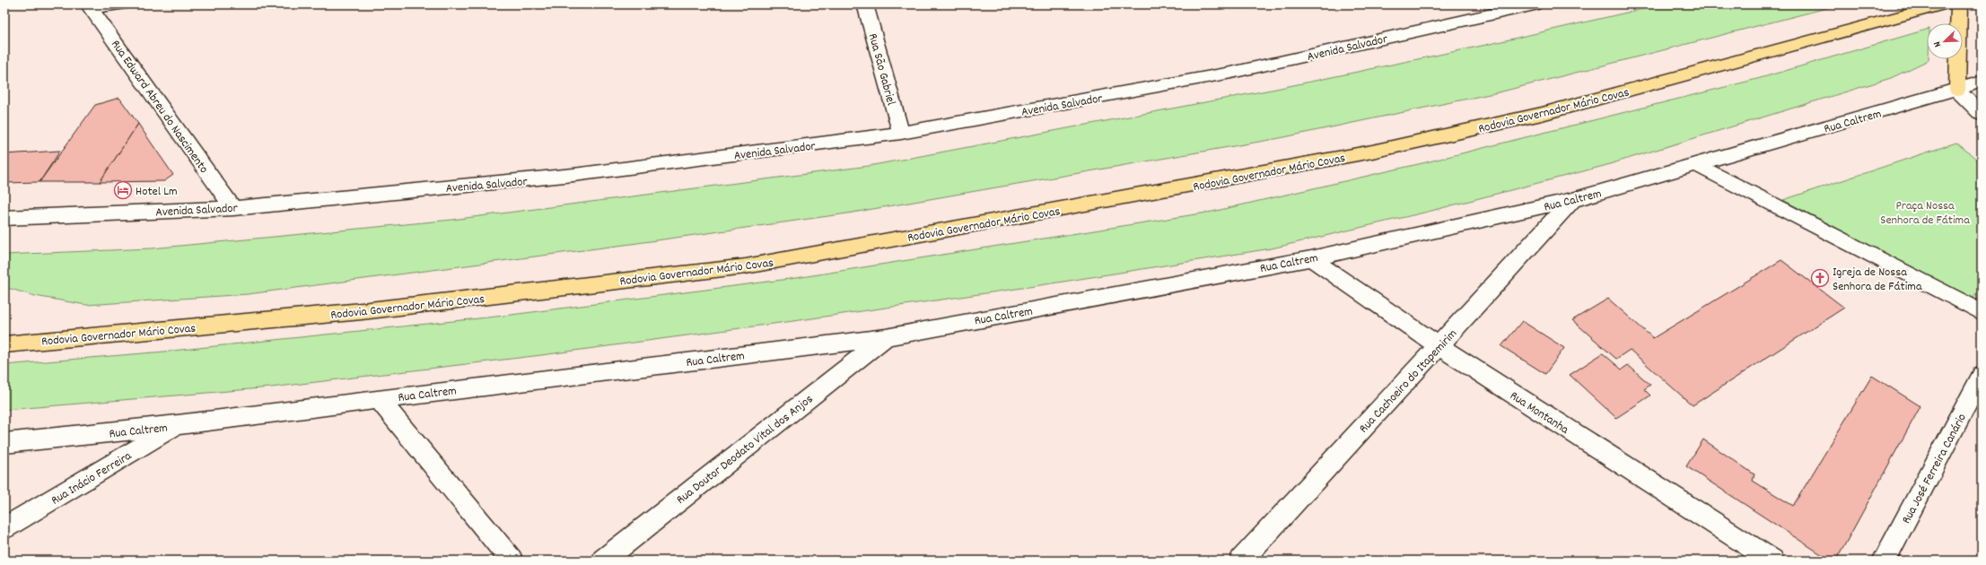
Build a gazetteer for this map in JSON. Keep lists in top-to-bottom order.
{
  "streets": {
    "highway": ["Rodovia Governador Mário Covas"],
    "street": [
      "Avenida Salvador",
      "Rua São Gabriel",
      "Rua Edward Abreu do Nascimento",
      "Rua Caltrem",
      "Rua Cachoeiro do Itapemirim",
      "Rua Montanha",
      "Rua Doutor Deodato Vital dos Anjos",
      "Rua José Ferreira Canário",
      "Rua Inácio Ferreira"
    ]
  },
  "crossings": [
    ["Avenida Salvador", "Rua São Gabriel"],
    ["Avenida Salvador", "Rua Edward Abreu do Nascimento"],
    ["Rua Caltrem", "Rua Cachoeiro do Itapemirim"],
    ["Rua Caltrem", "Rua Montanha"],
    ["Rua Caltrem", "Rua Doutor Deodato Vital dos Anjos"],
    ["Rua Caltrem", "Rua Inácio Ferreira"],
    ["Rua Cachoeiro do Itapemirim", "Rua Montanha"]
  ],
  "parks": ["Praça Nossa Senhora de Fátima"],
  "places": {
    "hotel": ["Hotel Lm"],
    "church": ["Igreja de Nossa Senhora de Fátima"]
  },
  "north": "bottom left"
}
